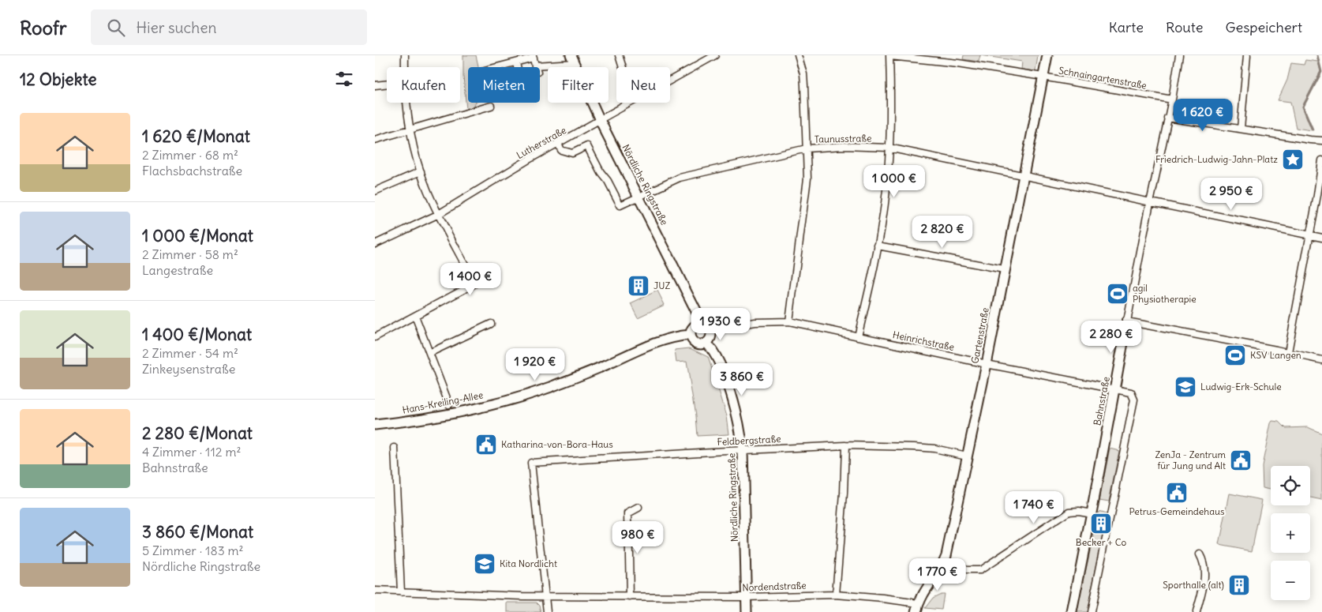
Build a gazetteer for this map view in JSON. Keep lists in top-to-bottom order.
{
  "streets": {
    "street": [
      "Schnaingartenstraße",
      "Taunusstraße",
      "Lutherstraße",
      "Nördliche Ringstraße",
      "Gartenstraße",
      "Heinrichstraße",
      "Bahnstraße",
      "Hans-Kreiling-Allee",
      "Feldbergstraße",
      "Nordendstraße"
    ]
  },
  "crossings": [
    ["Schnaingartenstraße", "Gartenstraße"],
    ["Schnaingartenstraße", "Bahnstraße"],
    ["Taunusstraße", "Lutherstraße"],
    ["Taunusstraße", "Nördliche Ringstraße"],
    ["Taunusstraße", "Gartenstraße"],
    ["Taunusstraße", "Bahnstraße"],
    ["Lutherstraße", "Nördliche Ringstraße"],
    ["Nördliche Ringstraße", "Heinrichstraße"],
    ["Nördliche Ringstraße", "Hans-Kreiling-Allee"],
    ["Nördliche Ringstraße", "Feldbergstraße"],
    ["Nördliche Ringstraße", "Nordendstraße"],
    ["Gartenstraße", "Heinrichstraße"],
    ["Gartenstraße", "Feldbergstraße"],
    ["Gartenstraße", "Nordendstraße"],
    ["Heinrichstraße", "Bahnstraße"],
    ["Heinrichstraße", "Hans-Kreiling-Allee"],
    ["Feldbergstraße", "Nordendstraße"]
  ],
  "places": {
    "place": ["Friedrich-Ludwig-Jahn-Platz"],
    "building": ["JUZ", "Becker + Co", "Sporthalle (alt)"],
    "sports": ["agil Physiotherapie", "KSV Langen"],
    "school or university": ["Ludwig-Erk-Schule", "Kita Nordlicht"],
    "public building": ["Katharina-von-Bora-Haus", "ZenJa - Zentrum für Jung und Alt", "Petrus-Gemeindehaus"]
  },
  "page": {
    "header": "Roofr",
    "search": "Hier suchen",
    "nav": ["Karte", "Route", "Gespeichert"],
    "heading": "12 Objekte",
    "chip": [
      "Kaufen",
      "Mieten",
      "Filter",
      "Neu"
    ],
    "price": [
      "1 620 €",
      "1 000 €",
      "2 950 €",
      "2 820 €",
      "1 400 €",
      "1 930 €",
      "2 280 €",
      "1 920 €",
      "3 860 €",
      "1 740 €",
      "980 €",
      "1 770 €"
    ],
    "list": [
      {
        "name": "1 620 €/Monat",
        "note": "2 Zimmer · 68 m² · Flachsbachstraße"
      },
      {
        "name": "1 000 €/Monat",
        "note": "2 Zimmer · 58 m² · Langestraße"
      },
      {
        "name": "1 400 €/Monat",
        "note": "2 Zimmer · 54 m² · Zinkeysenstraße"
      },
      {
        "name": "2 280 €/Monat",
        "note": "4 Zimmer · 112 m² · Bahnstraße"
      },
      {
        "name": "3 860 €/Monat",
        "note": "5 Zimmer · 183 m² · Nördliche Ringstraße"
      }
    ],
    "map_buttons": ["+", "−"]
  }
}
